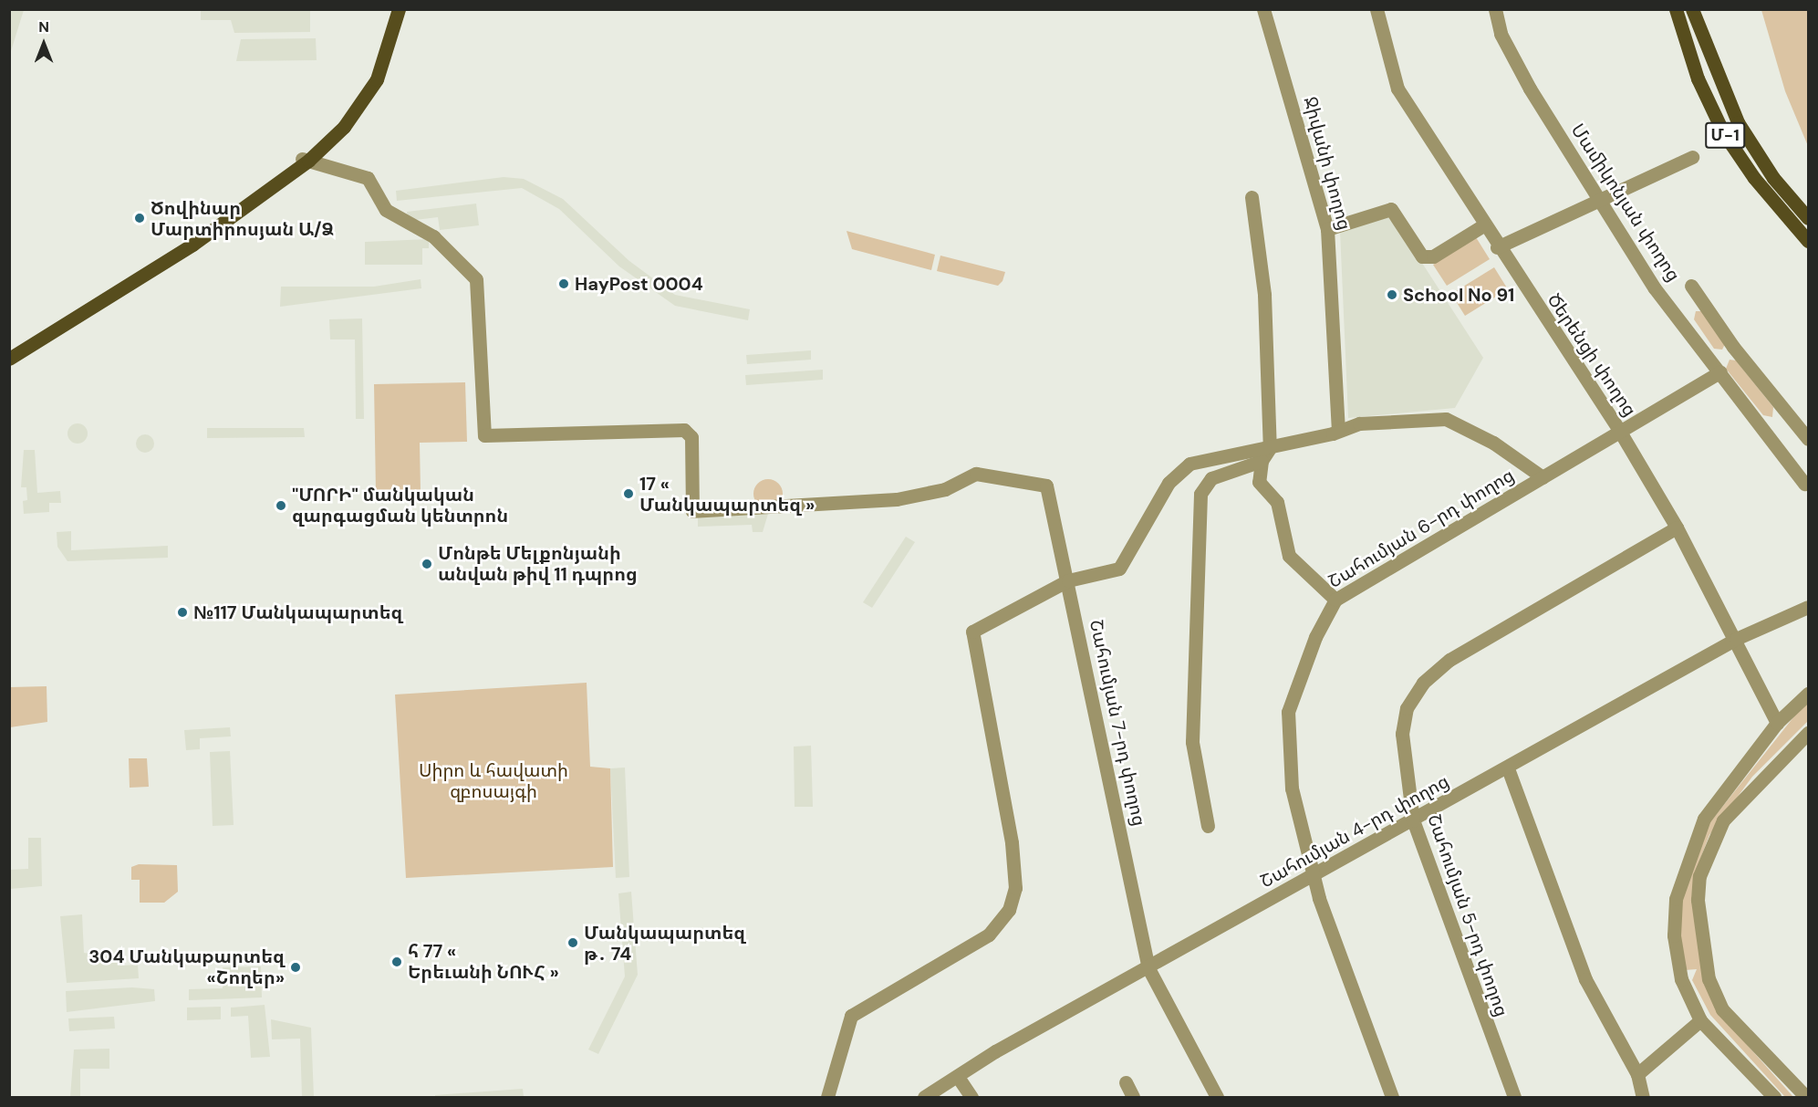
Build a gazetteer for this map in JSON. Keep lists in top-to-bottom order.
{
  "streets": {
    "main road": ["Մ-1"],
    "street": [
      "Ջիվանի փողոց",
      "Մամիկոնյան փողոց",
      "Ծերենցի փողոց",
      "Շահումյան 6-րդ փողոց",
      "Շահումյան 7-րդ փողոց",
      "Շահումյան 4-րդ փողոց",
      "Շահումյան 5-րդ փողոց"
    ]
  },
  "crossings": [
    ["Մամիկոնյան փողոց", "Շահումյան 6-րդ փողոց"],
    ["Ծերենցի փողոց", "Շահումյան 6-րդ փողոց"],
    ["Ծերենցի փողոց", "Շահումյան 4-րդ փողոց"],
    ["Ծերենցի փողոց", "Շահումյան 5-րդ փողոց"],
    ["Շահումյան 6-րդ փողոց", "Շահումյան 4-րդ փողոց"],
    ["Շահումյան 7-րդ փողոց", "Շահումյան 4-րդ փողոց"],
    ["Շահումյան 4-րդ փողոց", "Շահումյան 5-րդ փողոց"]
  ],
  "parks": ["Սիրո և հավատի զբոսայգի"],
  "places": [
    "Ծովինար Մարտիրոսյան Ա/Ձ",
    "HayPost 0004",
    "School No 91",
    "17 « Մանկապարտեզ »",
    "\"ՄՈՐԻ\" մանկական զարգացման կենտրոն",
    "Մոնթե Մելքոնյանի անվան թիվ 11 դպրոց",
    "№117 Մանկապարտեզ",
    "Մանկապարտեզ թ․ 74",
    "հ 77 « Երեւանի ՆՈՒՀ »",
    "304 Մանկաpարտեզ «Շողեր»"
  ],
  "north": "top"
}
